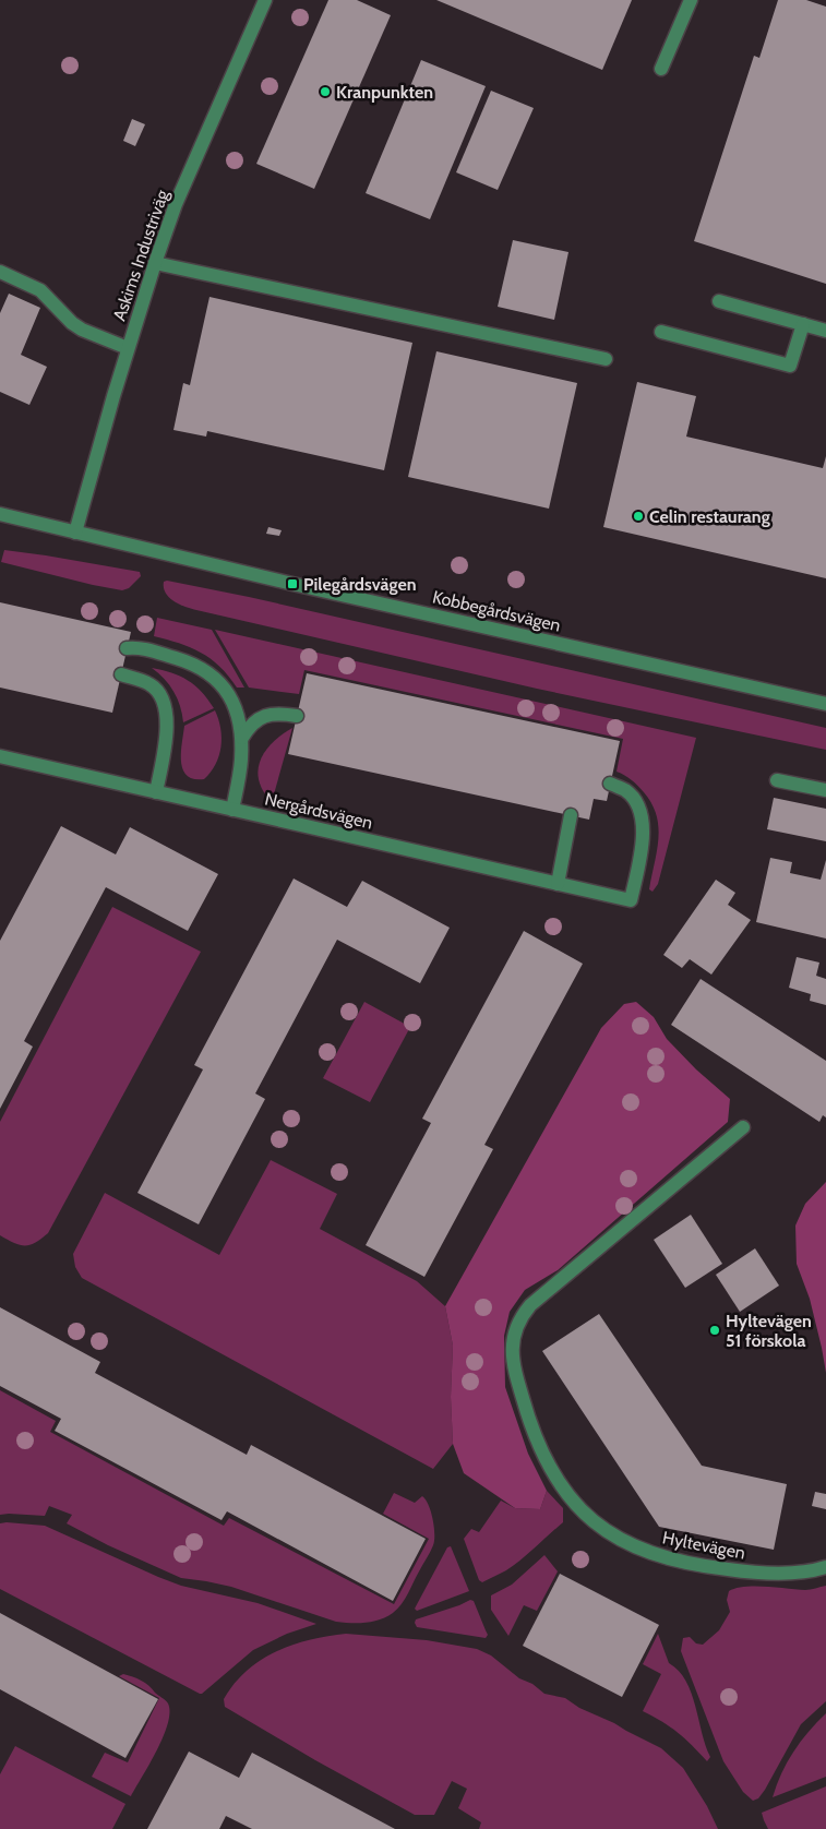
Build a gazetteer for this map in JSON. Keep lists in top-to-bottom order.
{
  "streets": {
    "street": [
      "Askims Industriväg",
      "Kobbegårdsvägen",
      "Nergårdsvägen",
      "Hyltevägen"
    ]
  },
  "crossings": [
    ["Askims Industriväg", "Kobbegårdsvägen"]
  ],
  "places": {
    "other": ["Kranpunkten", "Celin restaurang", "Hyltevägen 51 förskola"],
    "transit": ["Pilegårdsvägen"]
  }
}
